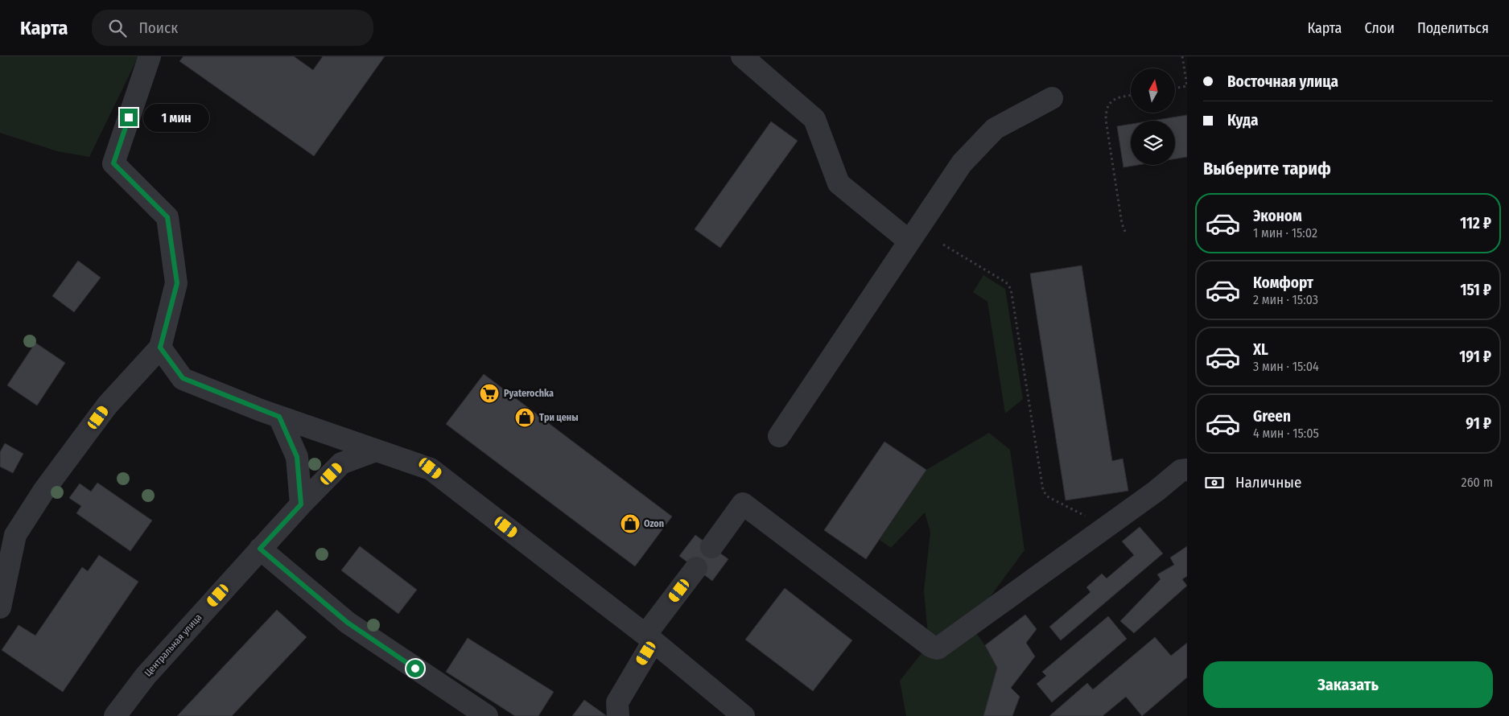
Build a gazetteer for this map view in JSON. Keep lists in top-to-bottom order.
{
  "streets": {
    "street": ["Центральная улица"]
  },
  "places": {
    "supermarket": ["Pyaterochka"],
    "shop": ["Три цены", "Ozon"]
  },
  "north": "top",
  "page": {
    "header": "Карта",
    "search": "Поиск",
    "nav": ["Карта", "Слои", "Поделиться"],
    "banner": ["Восточная улица", "Куда"],
    "bubble": "1 мин",
    "heading": "Выберите тариф",
    "list": [
      {
        "name": "Эконом",
        "note": "1 мин · 15:02",
        "value": "112 ₽"
      },
      {
        "name": "Комфорт",
        "note": "2 мин · 15:03",
        "value": "151 ₽"
      },
      {
        "name": "XL",
        "note": "3 мин · 15:04",
        "value": "191 ₽"
      },
      {
        "name": "Green",
        "note": "4 мин · 15:05",
        "value": "91 ₽"
      }
    ],
    "pay": ["Наличные", "260 m"],
    "buttons": "Заказать"
  }
}
